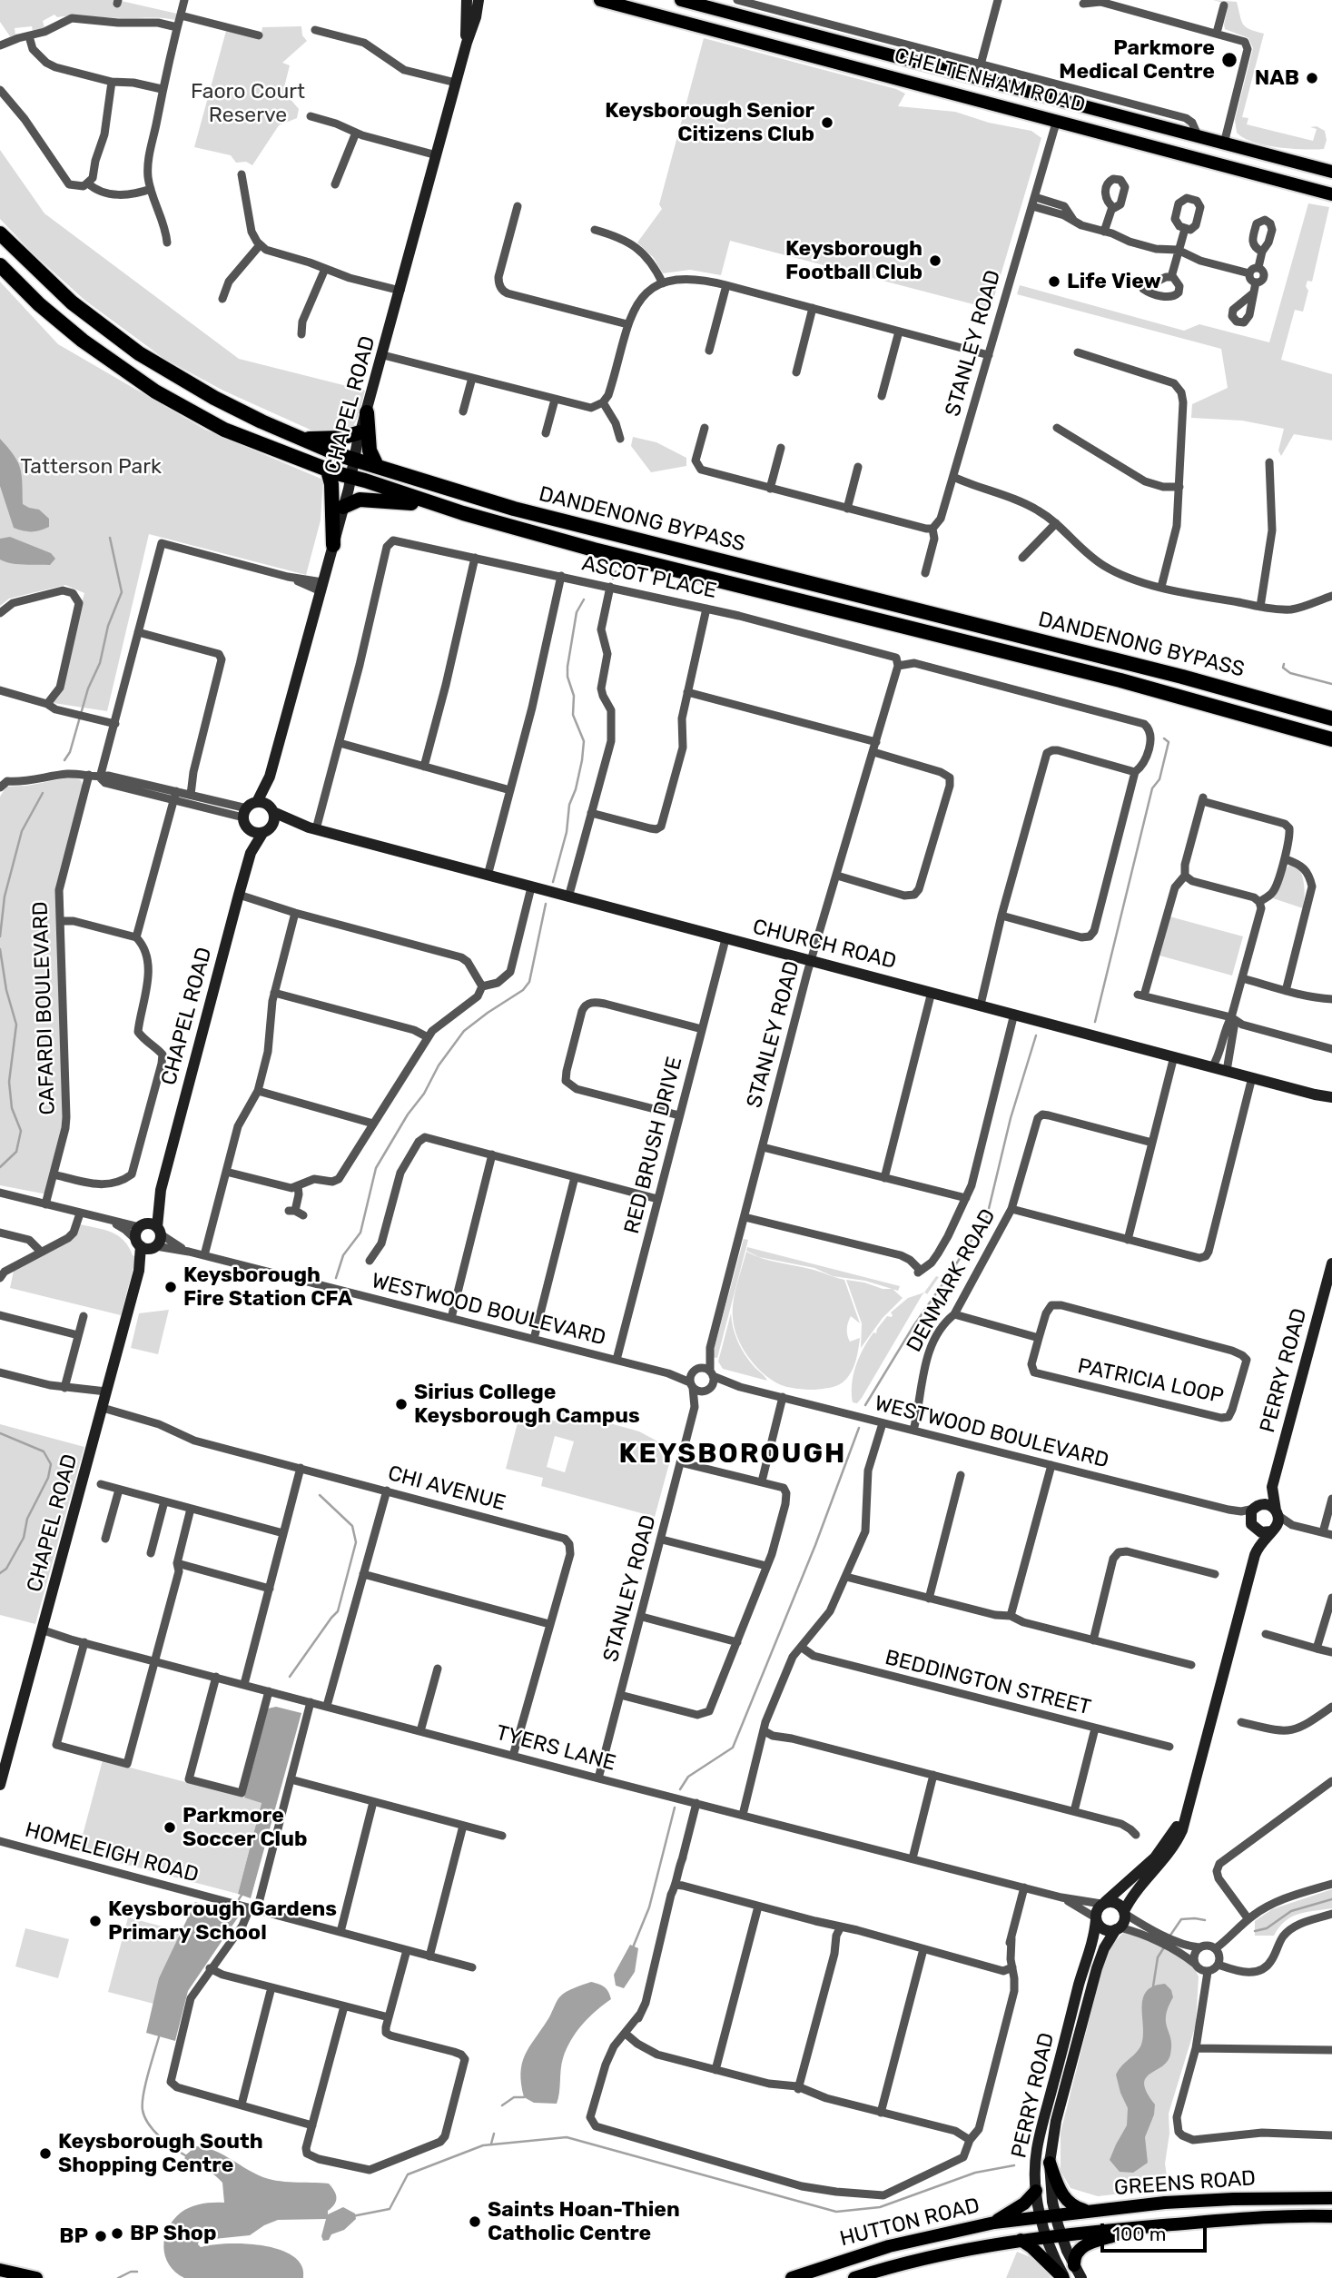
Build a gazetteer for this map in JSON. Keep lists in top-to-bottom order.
{
  "streets": {
    "highway": ["DANDENONG BYPASS"],
    "main road": [
      "CHELTENHAM ROAD",
      "CHAPEL ROAD",
      "CHURCH ROAD",
      "PERRY ROAD",
      "GREENS ROAD",
      "HUTTON ROAD"
    ],
    "street": [
      "STANLEY ROAD",
      "ASCOT PLACE",
      "CAFARDI BOULEVARD",
      "RED BRUSH DRIVE",
      "DENMARK ROAD",
      "WESTWOOD BOULEVARD",
      "PATRICIA LOOP",
      "CHI AVENUE",
      "BEDDINGTON STREET",
      "TYERS LANE",
      "HOMELEIGH ROAD"
    ]
  },
  "crossings": [
    ["CHELTENHAM ROAD", "STANLEY ROAD"],
    ["STANLEY ROAD", "ASCOT PLACE"],
    ["STANLEY ROAD", "CHURCH ROAD"],
    ["STANLEY ROAD", "WESTWOOD BOULEVARD"],
    ["STANLEY ROAD", "TYERS LANE"],
    ["CHAPEL ROAD", "DANDENONG BYPASS"],
    ["CHAPEL ROAD", "CHURCH ROAD"],
    ["CHAPEL ROAD", "WESTWOOD BOULEVARD"],
    ["CHAPEL ROAD", "CHI AVENUE"],
    ["CHAPEL ROAD", "TYERS LANE"],
    ["CHURCH ROAD", "RED BRUSH DRIVE"],
    ["RED BRUSH DRIVE", "WESTWOOD BOULEVARD"],
    ["DENMARK ROAD", "WESTWOOD BOULEVARD"],
    ["WESTWOOD BOULEVARD", "PERRY ROAD"],
    ["PERRY ROAD", "TYERS LANE"],
    ["PERRY ROAD", "GREENS ROAD"],
    ["PERRY ROAD", "HUTTON ROAD"],
    ["CHI AVENUE", "TYERS LANE"],
    ["GREENS ROAD", "HUTTON ROAD"]
  ],
  "districts": ["KEYSBOROUGH"],
  "parks": ["Faoro Court Reserve", "Tatterson Park"],
  "places": [
    "Parkmore Medical Centre",
    "NAB",
    "Keysborough Senior Citizens Club",
    "Keysborough Football Club",
    "Life View",
    "Keysborough Fire Station CFA",
    "Sirius College Keysborough Campus",
    "Parkmore Soccer Club",
    "Keysborough Gardens Primary School",
    "Keysborough South Shopping Centre",
    "Saints Hoan-Thien Catholic Centre",
    "BP Shop",
    "BP"
  ],
  "scale_bar": "100 m"
}
